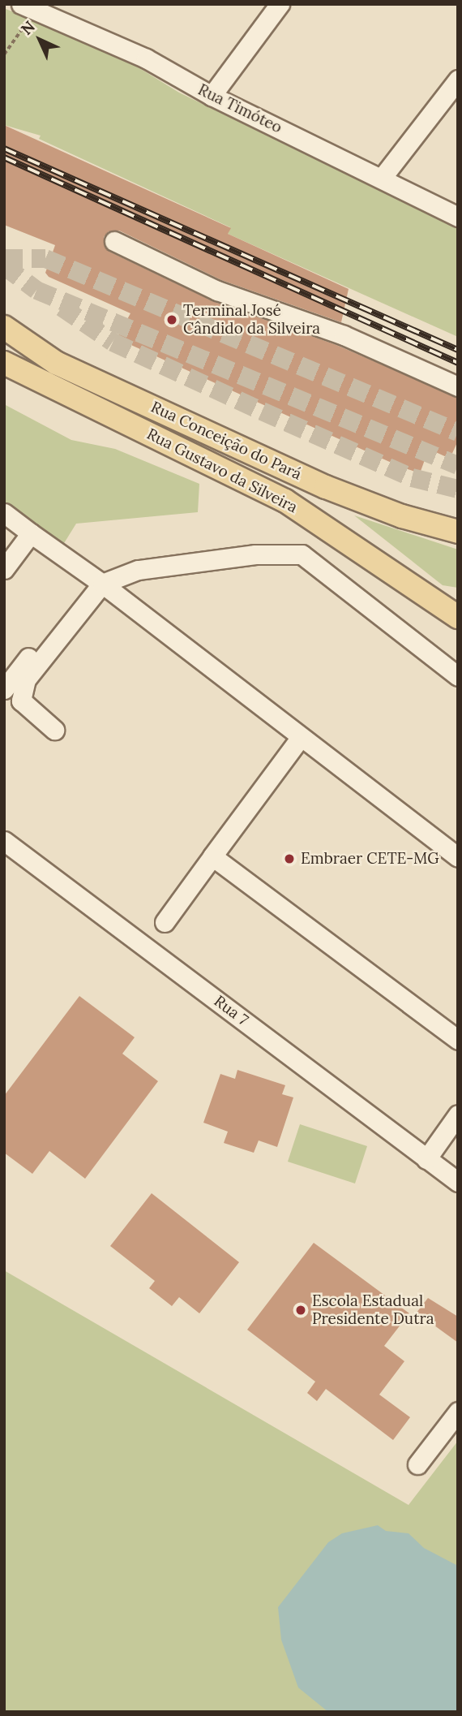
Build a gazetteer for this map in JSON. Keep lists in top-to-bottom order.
{
  "streets": {
    "main road": ["Rua Conceição do Pará", "Rua Gustavo da Silveira"],
    "street": ["Rua Timóteo", "Rua 7"]
  },
  "places": ["Terminal José Cândido da Silveira", "Embraer CETE-MG", "Escola Estadual Presidente Dutra"],
  "north": "top left"
}
